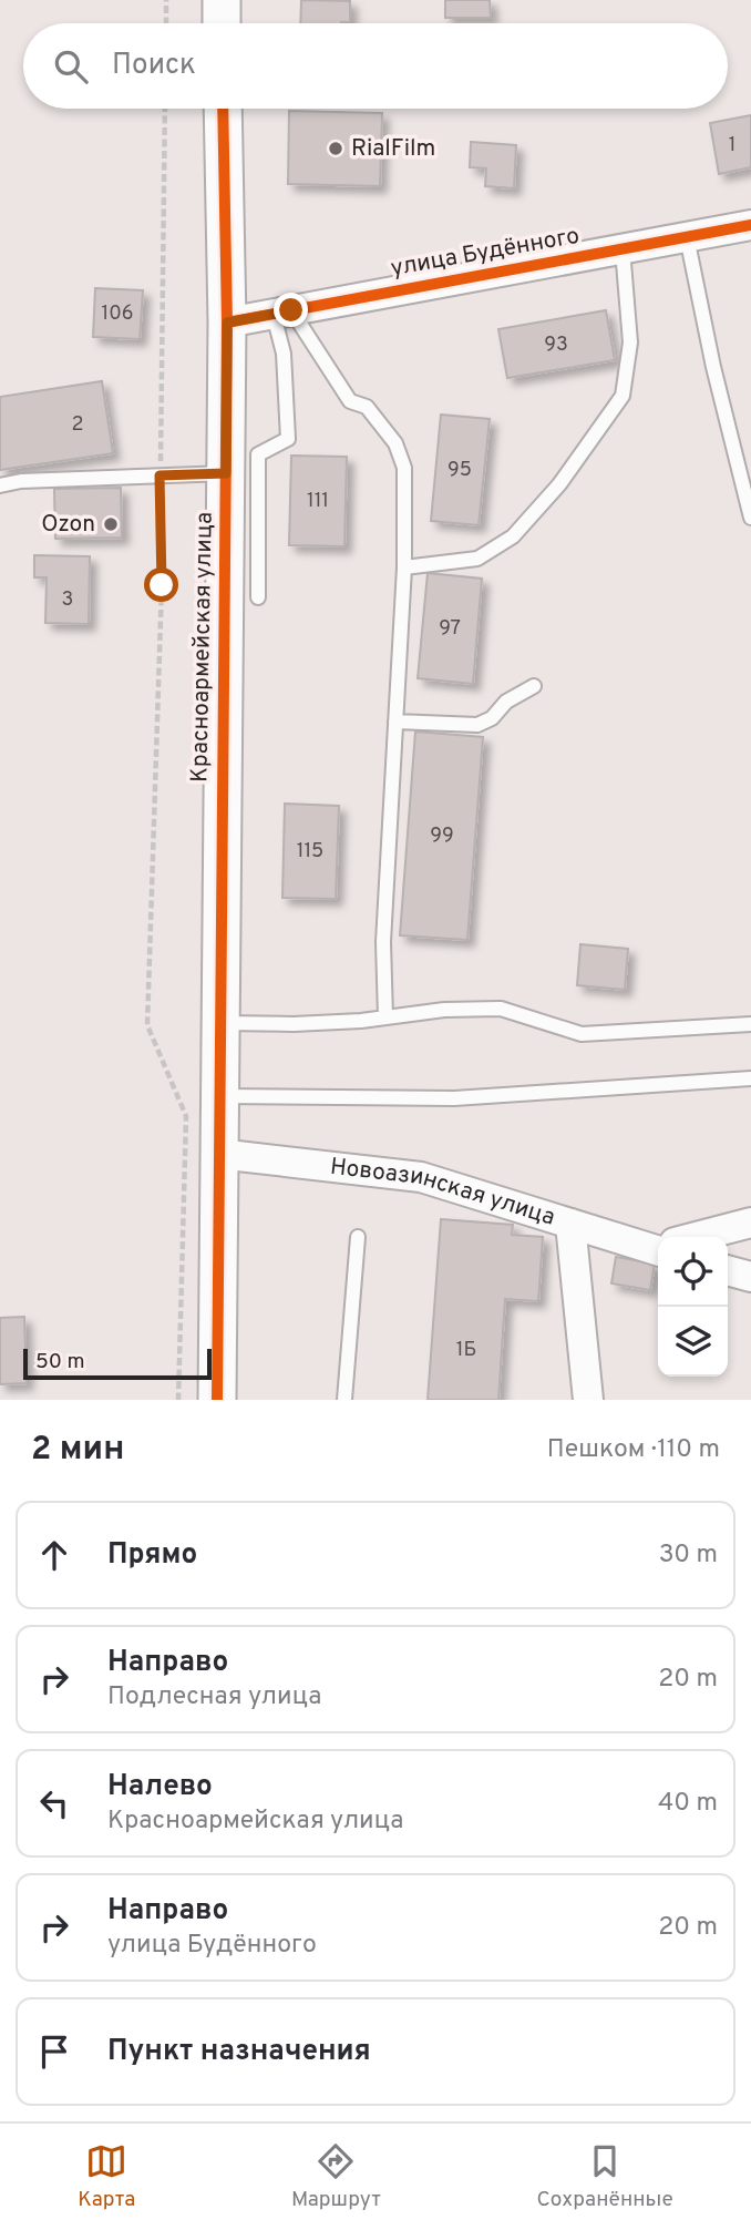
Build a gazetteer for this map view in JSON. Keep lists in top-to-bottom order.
{
  "streets": {
    "street": ["улица Будённого", "Красноармейская улица", "Новоазинская улица"]
  },
  "crossings": [
    ["улица Будённого", "Красноармейская улица"],
    ["Красноармейская улица", "Новоазинская улица"]
  ],
  "places": ["RialFilm", "Ozon"],
  "house_numbers": [
    "1",
    "106",
    "93",
    "2",
    "95",
    "111",
    "3",
    "97",
    "99",
    "115",
    "1Б"
  ],
  "scale_bar": "50 m",
  "page": {
    "search": "Поиск",
    "scale": "50 m",
    "heading": ["2 мин", "Пешком · 110 m"],
    "list": [
      ["Прямо", "30 m"],
      ["Направо", "Подлесная улица", "20 m"],
      ["Налево", "Красноармейская улица", "40 m"],
      ["Направо", "улица Будённого", "20 m"],
      "Пункт назначения"
    ],
    "nav": ["Карта", "Маршрут", "Сохранённые"]
  }
}
